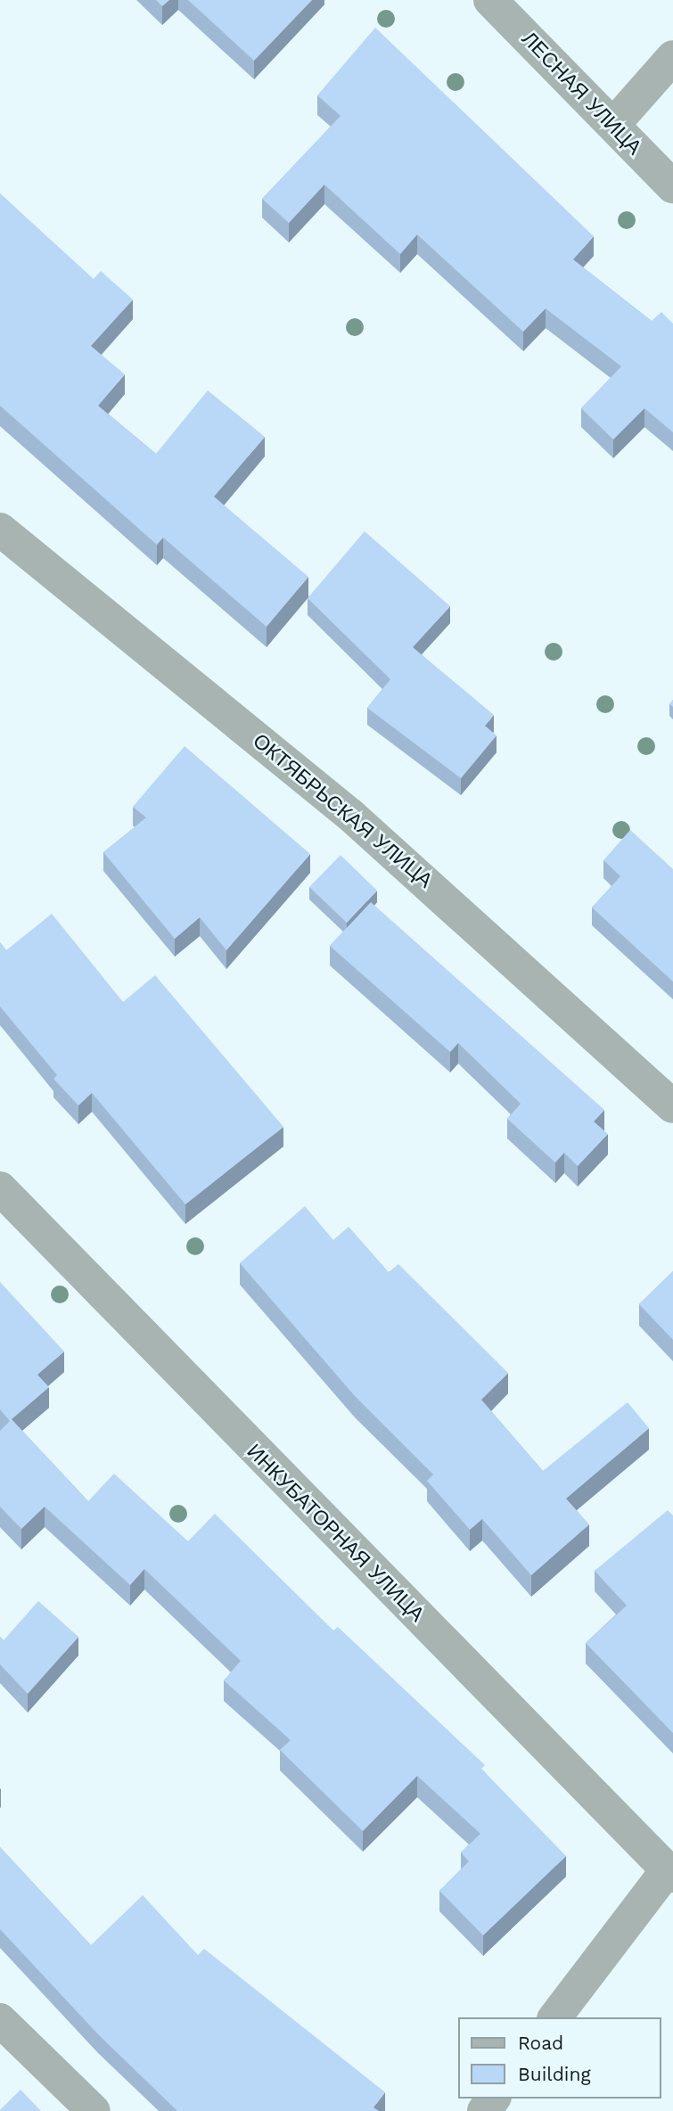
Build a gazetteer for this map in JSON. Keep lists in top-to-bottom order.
{
  "streets": {
    "street": ["ЛЕСНАЯ УЛИЦА", "ОКТЯБРЬСКАЯ УЛИЦА", "ИНКУБАТОРНАЯ УЛИЦА"]
  },
  "legend": ["Road", "Building"]
}
